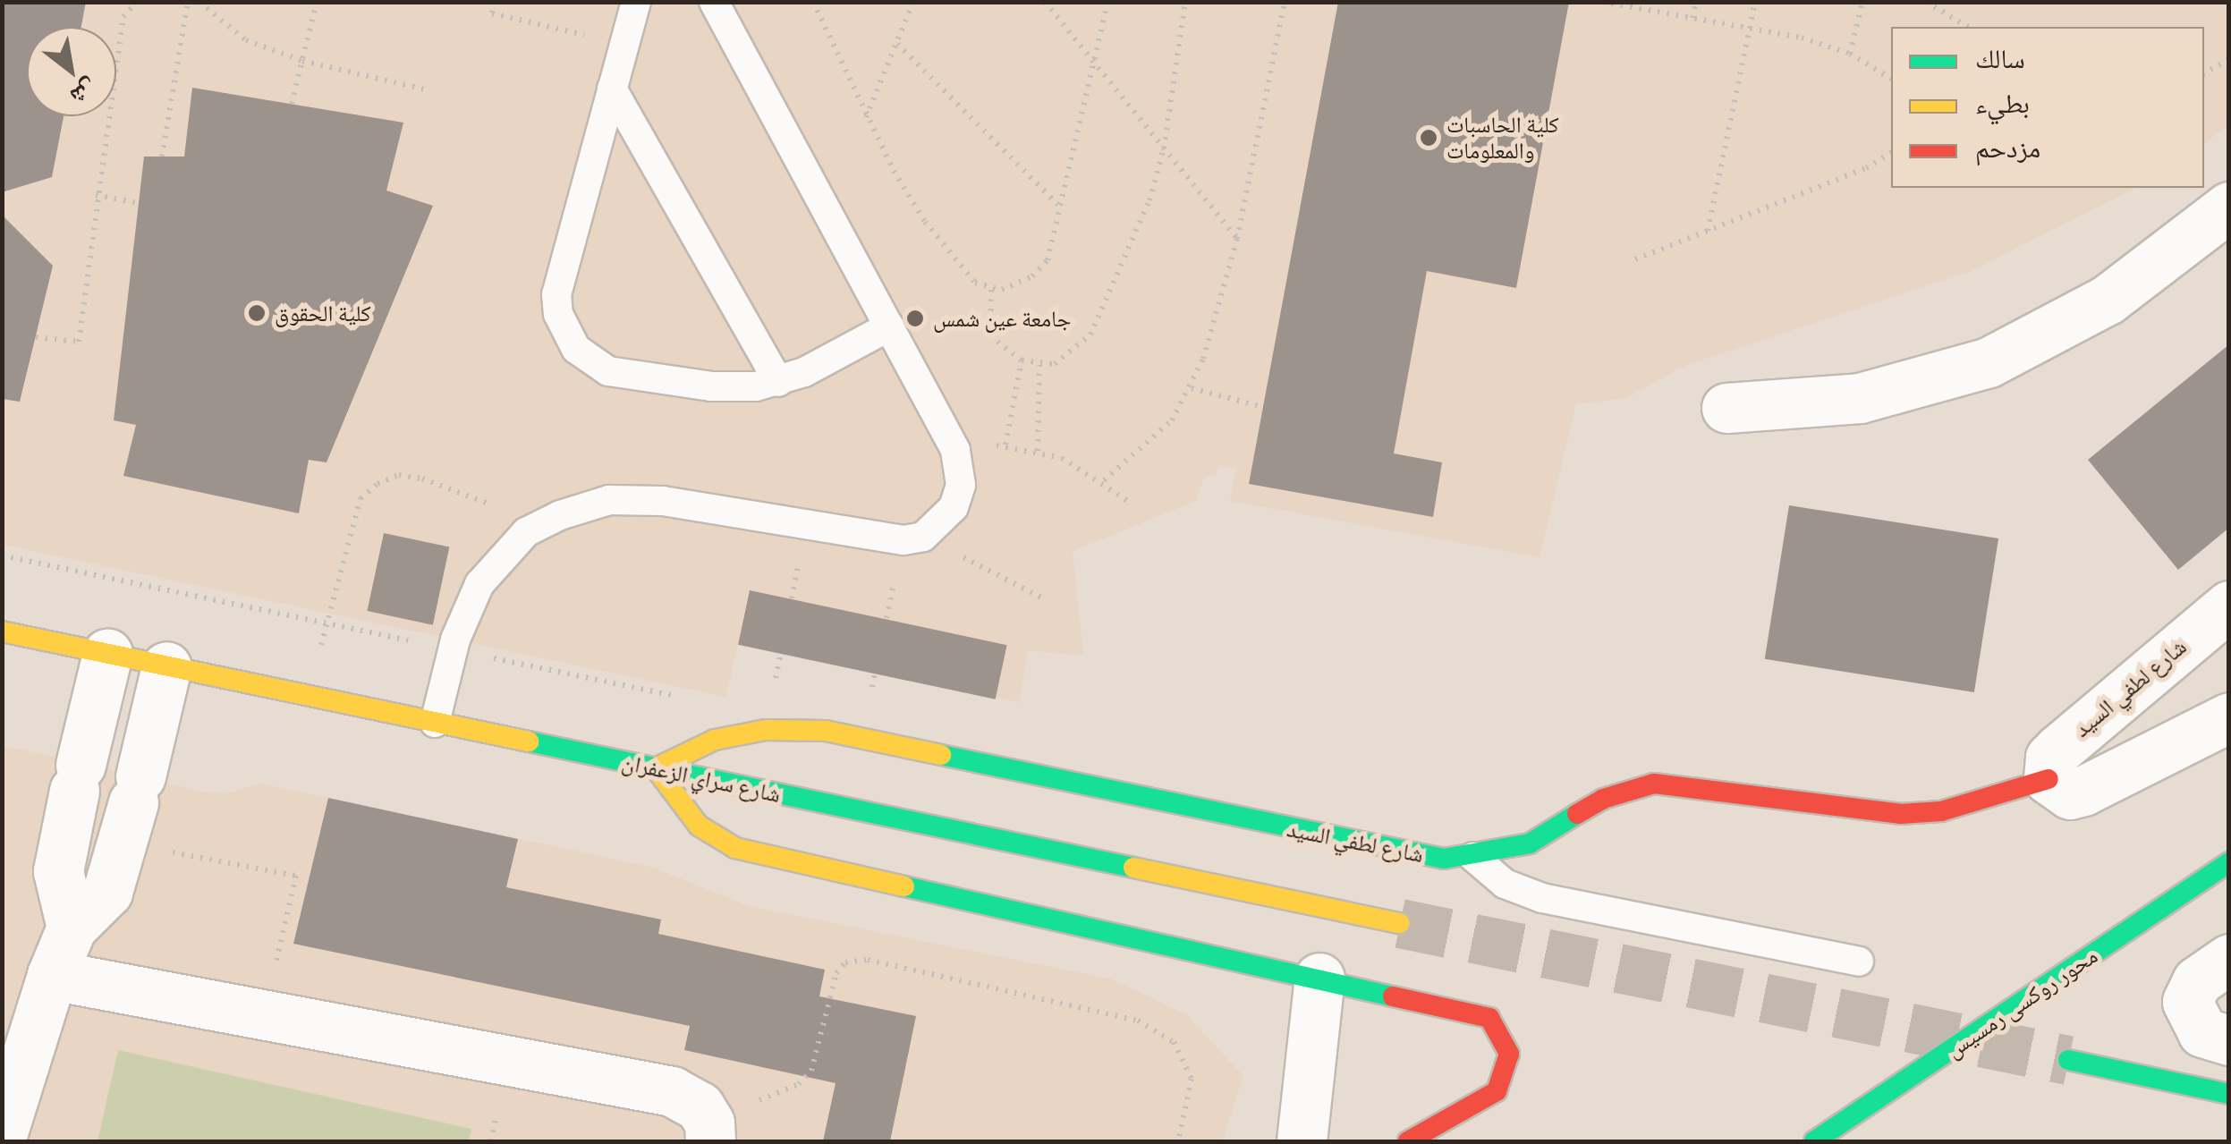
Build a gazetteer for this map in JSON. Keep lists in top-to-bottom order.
{
  "streets": {
    "street": ["شارع لطفي السيد", "شارع سراي الزعفران", "محور روكسى رمسيس"]
  },
  "crossings": [
    ["شارع لطفي السيد", "شارع سراي الزعفران"]
  ],
  "places": ["كلية الحاسبات والمعلومات", "كلية الحقوق", "جامعة عين شمس"],
  "legend": ["سالك", "بطيء", "مزدحم"],
  "north": "bottom right"
}
